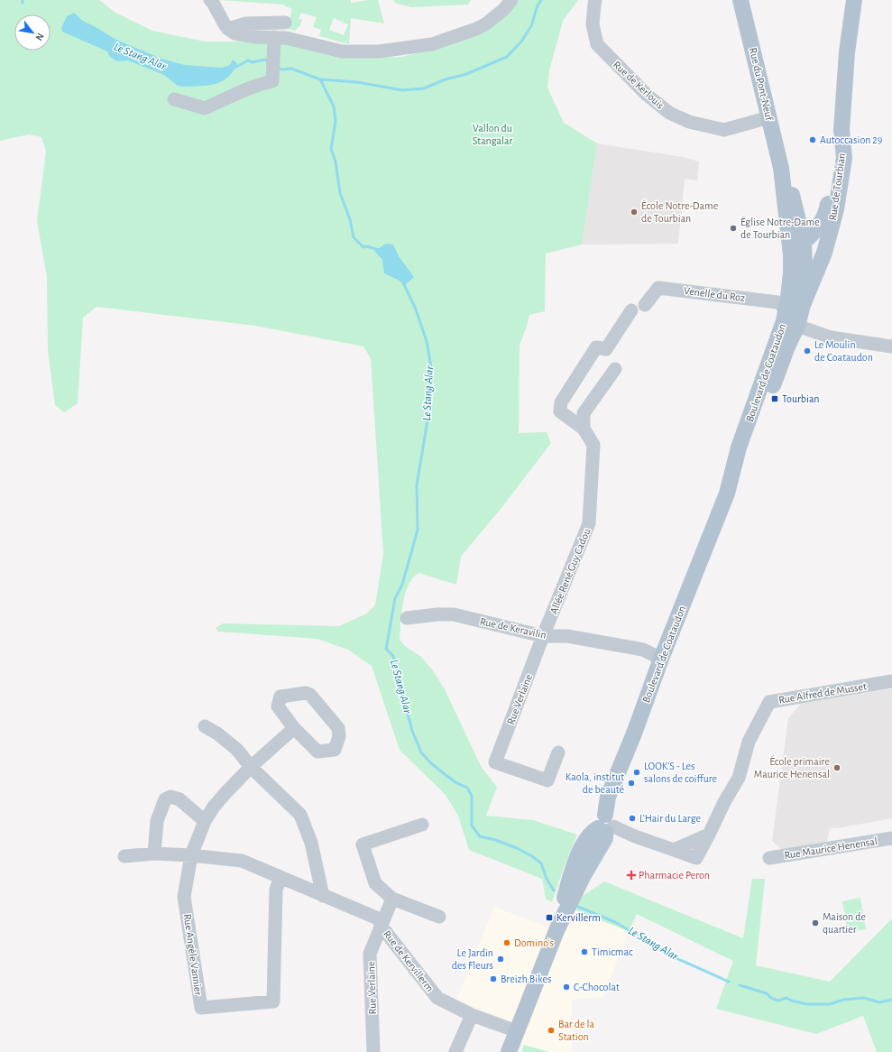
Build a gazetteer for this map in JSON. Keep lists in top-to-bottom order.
{
  "streets": {
    "main road": ["Rue du Pont-Neuf", "Rue de Tourbian", "Boulevard de Coataudon"],
    "street": [
      "Rue de Kerlouis",
      "Venelle du Roz",
      "Allée René Guy Cadou",
      "Rue de Keravilin",
      "Rue Alfred de Musset",
      "Rue Verlaine",
      "Rue Maurice Henensal",
      "Rue Angèle Vannier",
      "Rue de Kervillerm"
    ]
  },
  "crossings": [
    ["Rue du Pont-Neuf", "Rue de Kerlouis"],
    ["Rue du Pont-Neuf", "Rue de Tourbian"],
    ["Rue du Pont-Neuf", "Venelle du Roz"],
    ["Rue du Pont-Neuf", "Boulevard de Coataudon"],
    ["Rue de Tourbian", "Boulevard de Coataudon"],
    ["Venelle du Roz", "Boulevard de Coataudon"],
    ["Boulevard de Coataudon", "Rue de Keravilin"],
    ["Boulevard de Coataudon", "Rue Alfred de Musset"],
    ["Allée René Guy Cadou", "Rue de Keravilin"],
    ["Allée René Guy Cadou", "Rue Verlaine"],
    ["Rue de Keravilin", "Rue Verlaine"],
    ["Rue Verlaine", "Rue de Kervillerm"]
  ],
  "water": ["Le Stang Alar"],
  "parks": ["Vallon du Stangalar"],
  "places": {
    "other": [
      "Autoccasion 29",
      "École Notre-Dame de Tourbian",
      "Église Notre-Dame de Tourbian",
      "Le Moulin de Coataudon",
      "École primaire Maurice Henensal",
      "LOOK'S - Les salons de coiffure",
      "Kaola, institut de beauté",
      "L'Hair du Large",
      "Maison de quartier",
      "Domino's",
      "Timicmac",
      "Le Jardin des Fleurs",
      "Breizh Bikes",
      "C-Chocolat",
      "Bar de la Station"
    ],
    "transit": ["Tourbian", "Kervillerm"],
    "health": ["Pharmacie Peron"]
  },
  "north": "bottom right"
}
